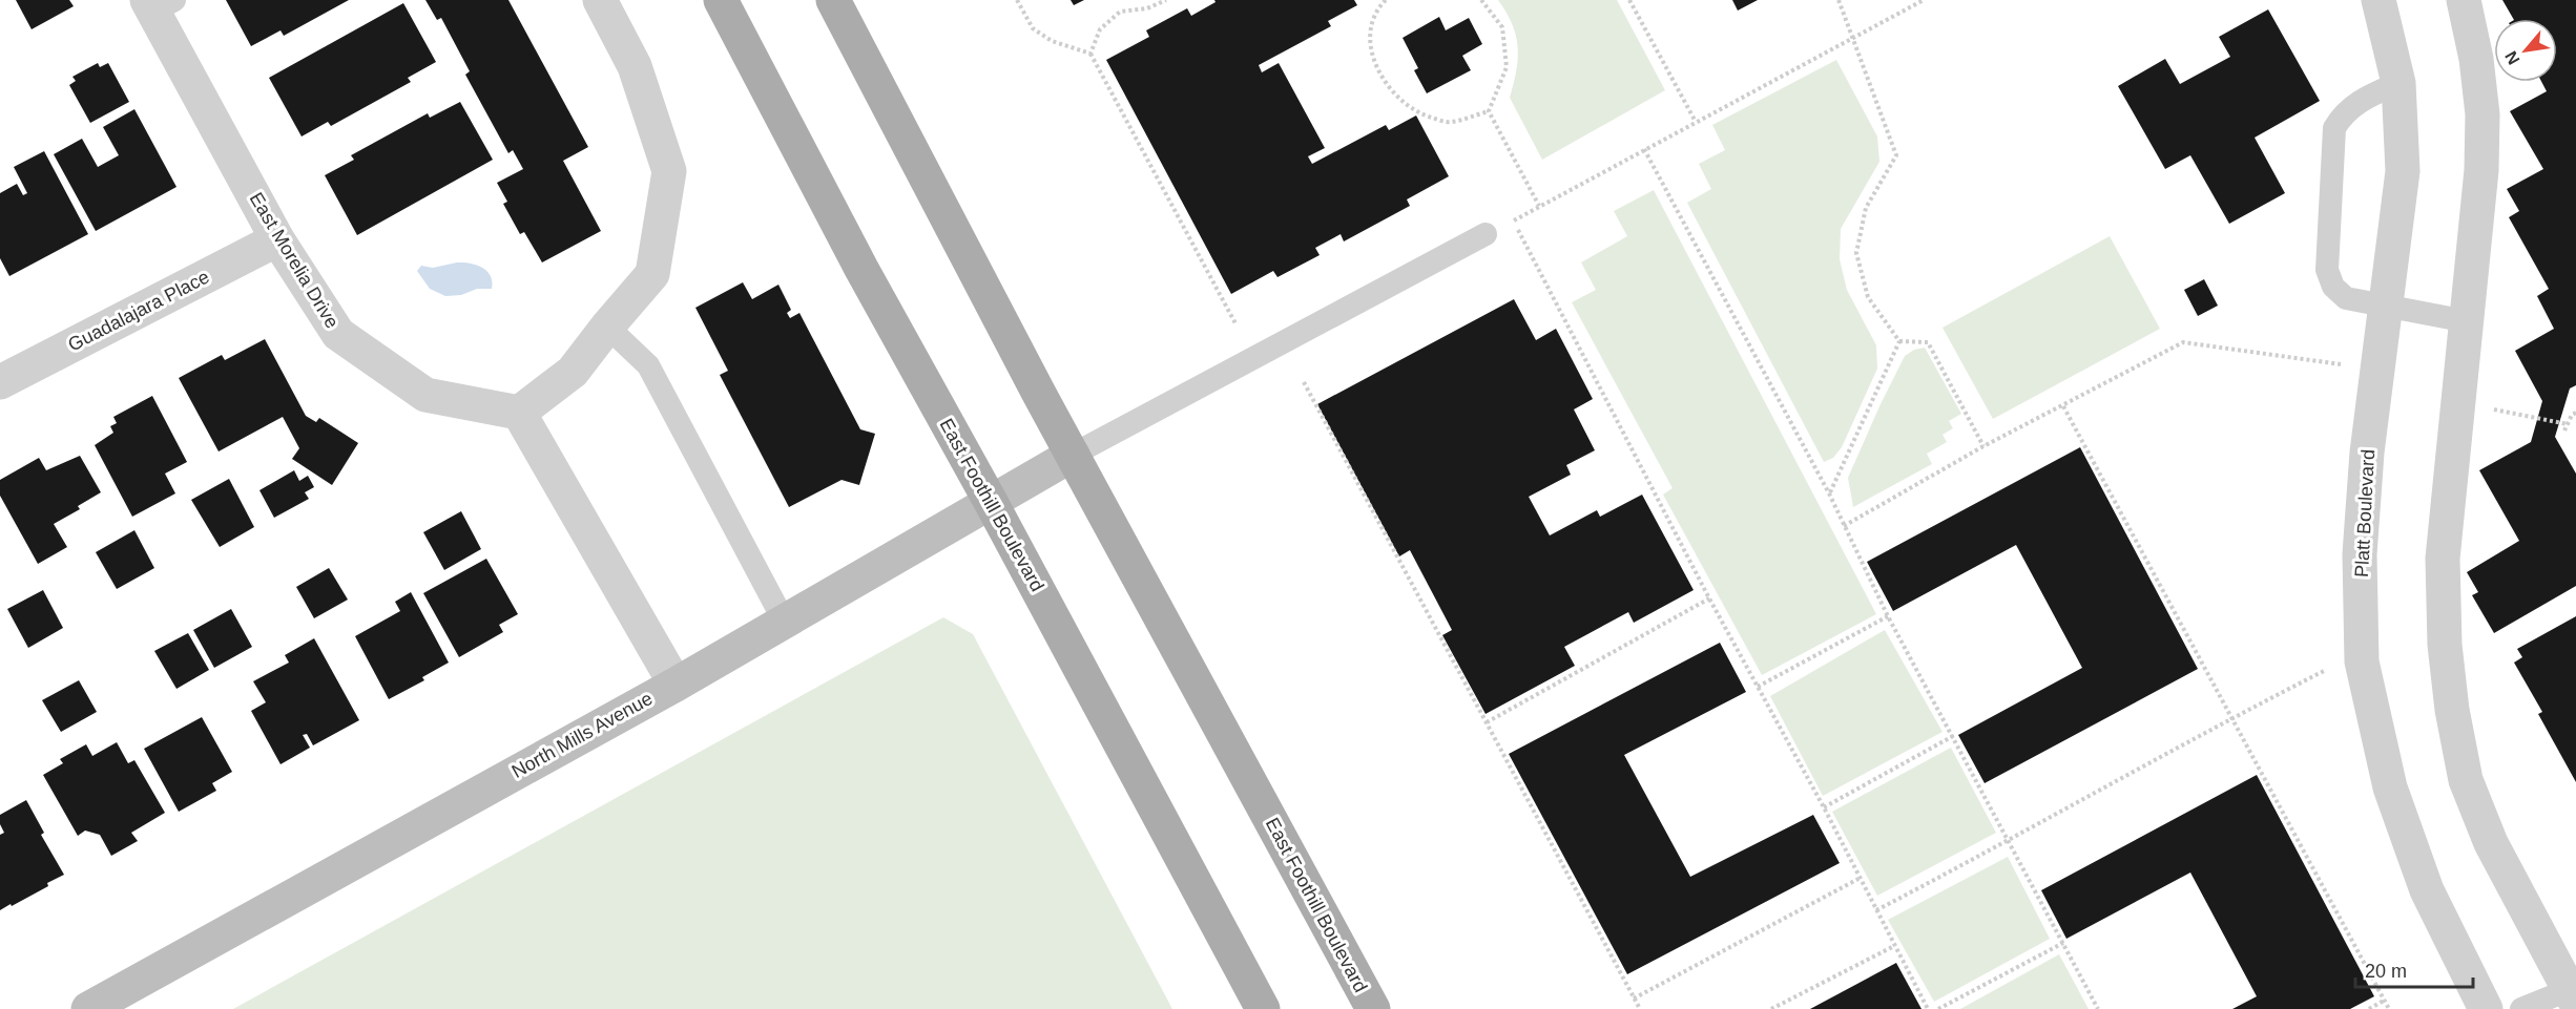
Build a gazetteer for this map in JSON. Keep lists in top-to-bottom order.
{
  "streets": {
    "main road": ["East Foothill Boulevard", "North Mills Avenue"],
    "street": ["East Morelia Drive", "Guadalajara Place", "Platt Boulevard"]
  },
  "crossings": [
    ["East Morelia Drive", "Guadalajara Place"],
    ["East Foothill Boulevard", "North Mills Avenue"]
  ],
  "scale_bar": "20 m",
  "north": "bottom left"
}
